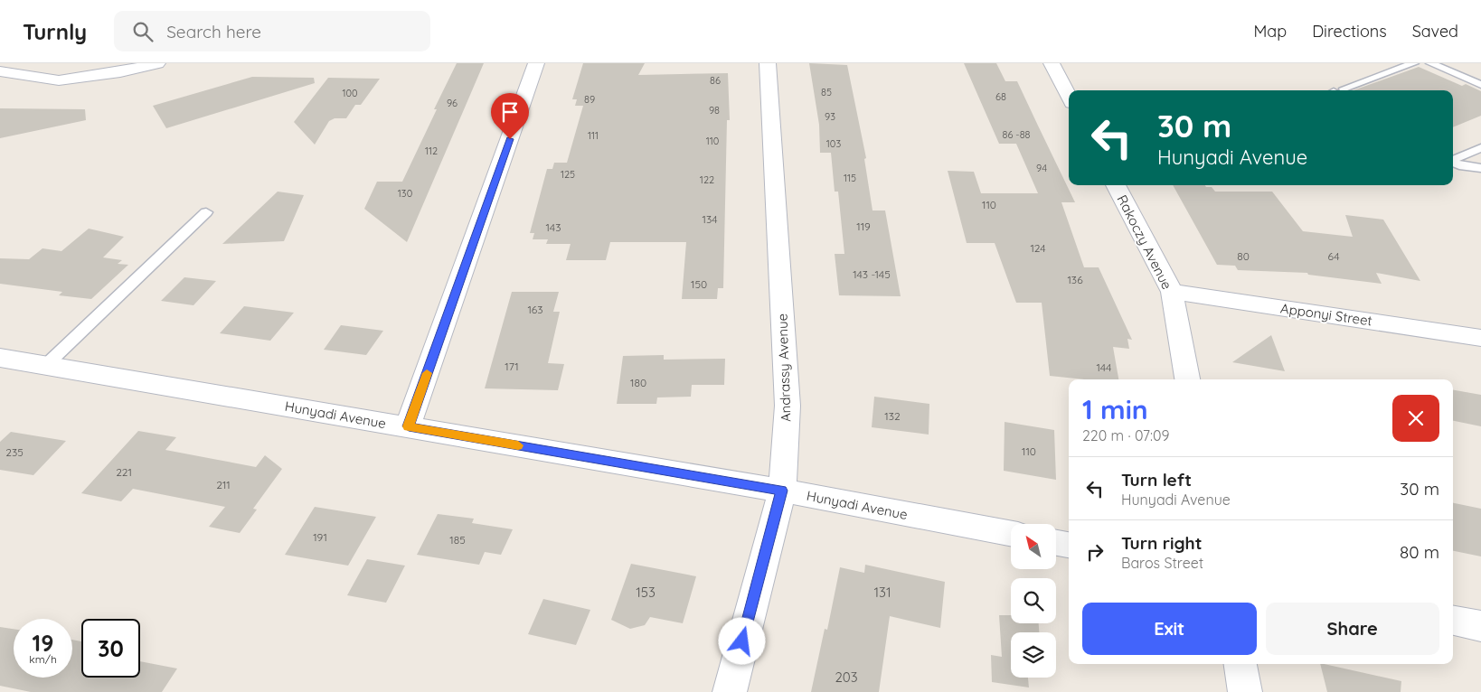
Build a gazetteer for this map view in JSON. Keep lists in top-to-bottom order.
{
  "streets": {
    "street": [
      "Rakoczy Avenue",
      "Apponyi Street",
      "Andrassy Avenue",
      "Hunyadi Avenue"
    ]
  },
  "crossings": [
    ["Rakoczy Avenue", "Apponyi Street"],
    ["Andrassy Avenue", "Hunyadi Avenue"]
  ],
  "house_numbers": [
    "86",
    "85",
    "100",
    "68",
    "89",
    "96",
    "98",
    "93",
    "86 -88",
    "111",
    "110",
    "103",
    "112",
    "94",
    "125",
    "115",
    "122",
    "130",
    "110",
    "134",
    "119",
    "143",
    "124",
    "80",
    "64",
    "143 -145",
    "136",
    "150",
    "163",
    "171",
    "144",
    "180",
    "132",
    "110",
    "235",
    "221",
    "211",
    "191",
    "185",
    "153",
    "131",
    "203"
  ],
  "north": "top left",
  "page": {
    "header": "Turnly",
    "search": "Search here",
    "nav": ["Map", "Directions", "Saved"],
    "turn": ["30 m", "Hunyadi Avenue"],
    "heading": ["1 min", "220 m · 07:09"],
    "list": [
      {
        "name": "Turn left",
        "note": "Hunyadi Avenue",
        "value": "30 m"
      },
      {
        "name": "Turn right",
        "note": "Baros Street",
        "value": "80 m"
      }
    ],
    "buttons": ["Exit", "Share"],
    "speed": "19 km/h",
    "limit": "30"
  }
}
